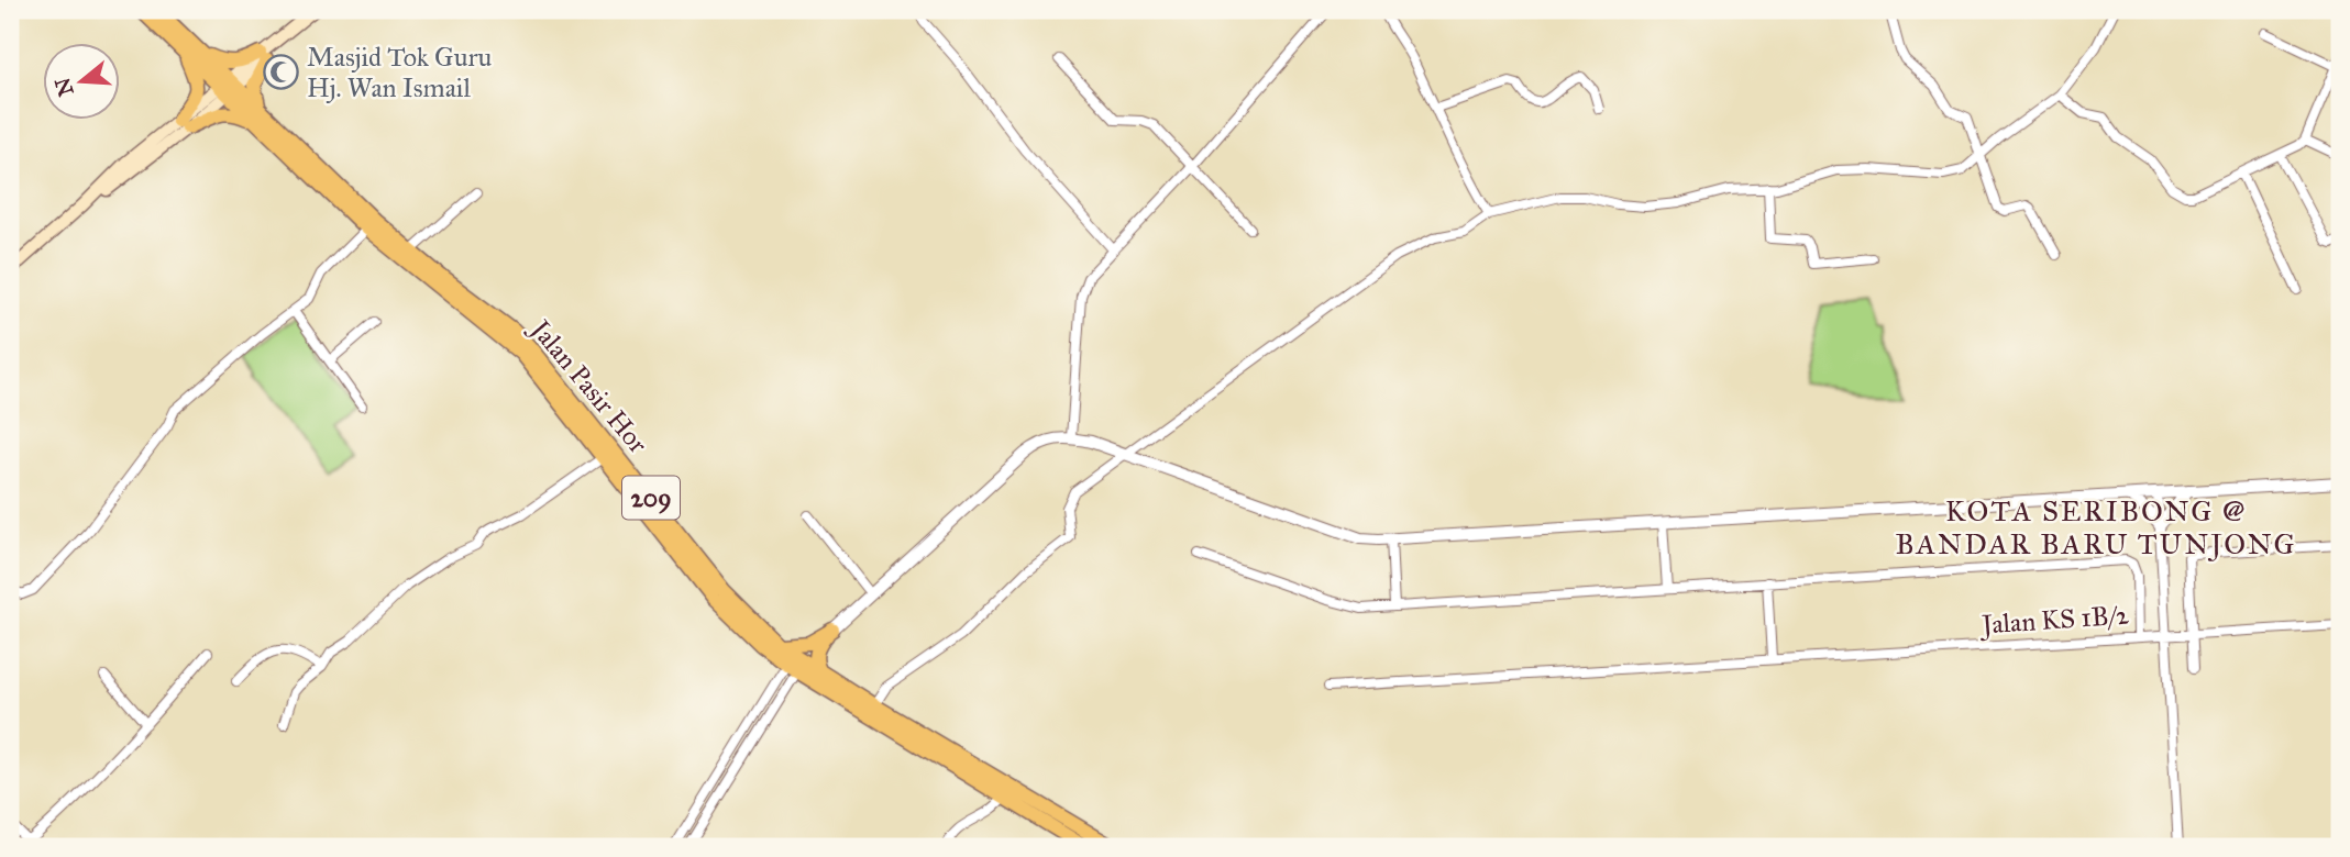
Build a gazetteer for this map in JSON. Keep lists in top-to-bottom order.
{
  "streets": {
    "main road": ["Jalan Pasir Hor", "209"],
    "street": ["Jalan KS 1B/2"]
  },
  "districts": ["KOTA SERIBONG @ BANDAR BARU TUNJONG"],
  "places": {
    "mosque": ["Masjid Tok Guru Hj. Wan Ismail"]
  },
  "north": "left"
}
